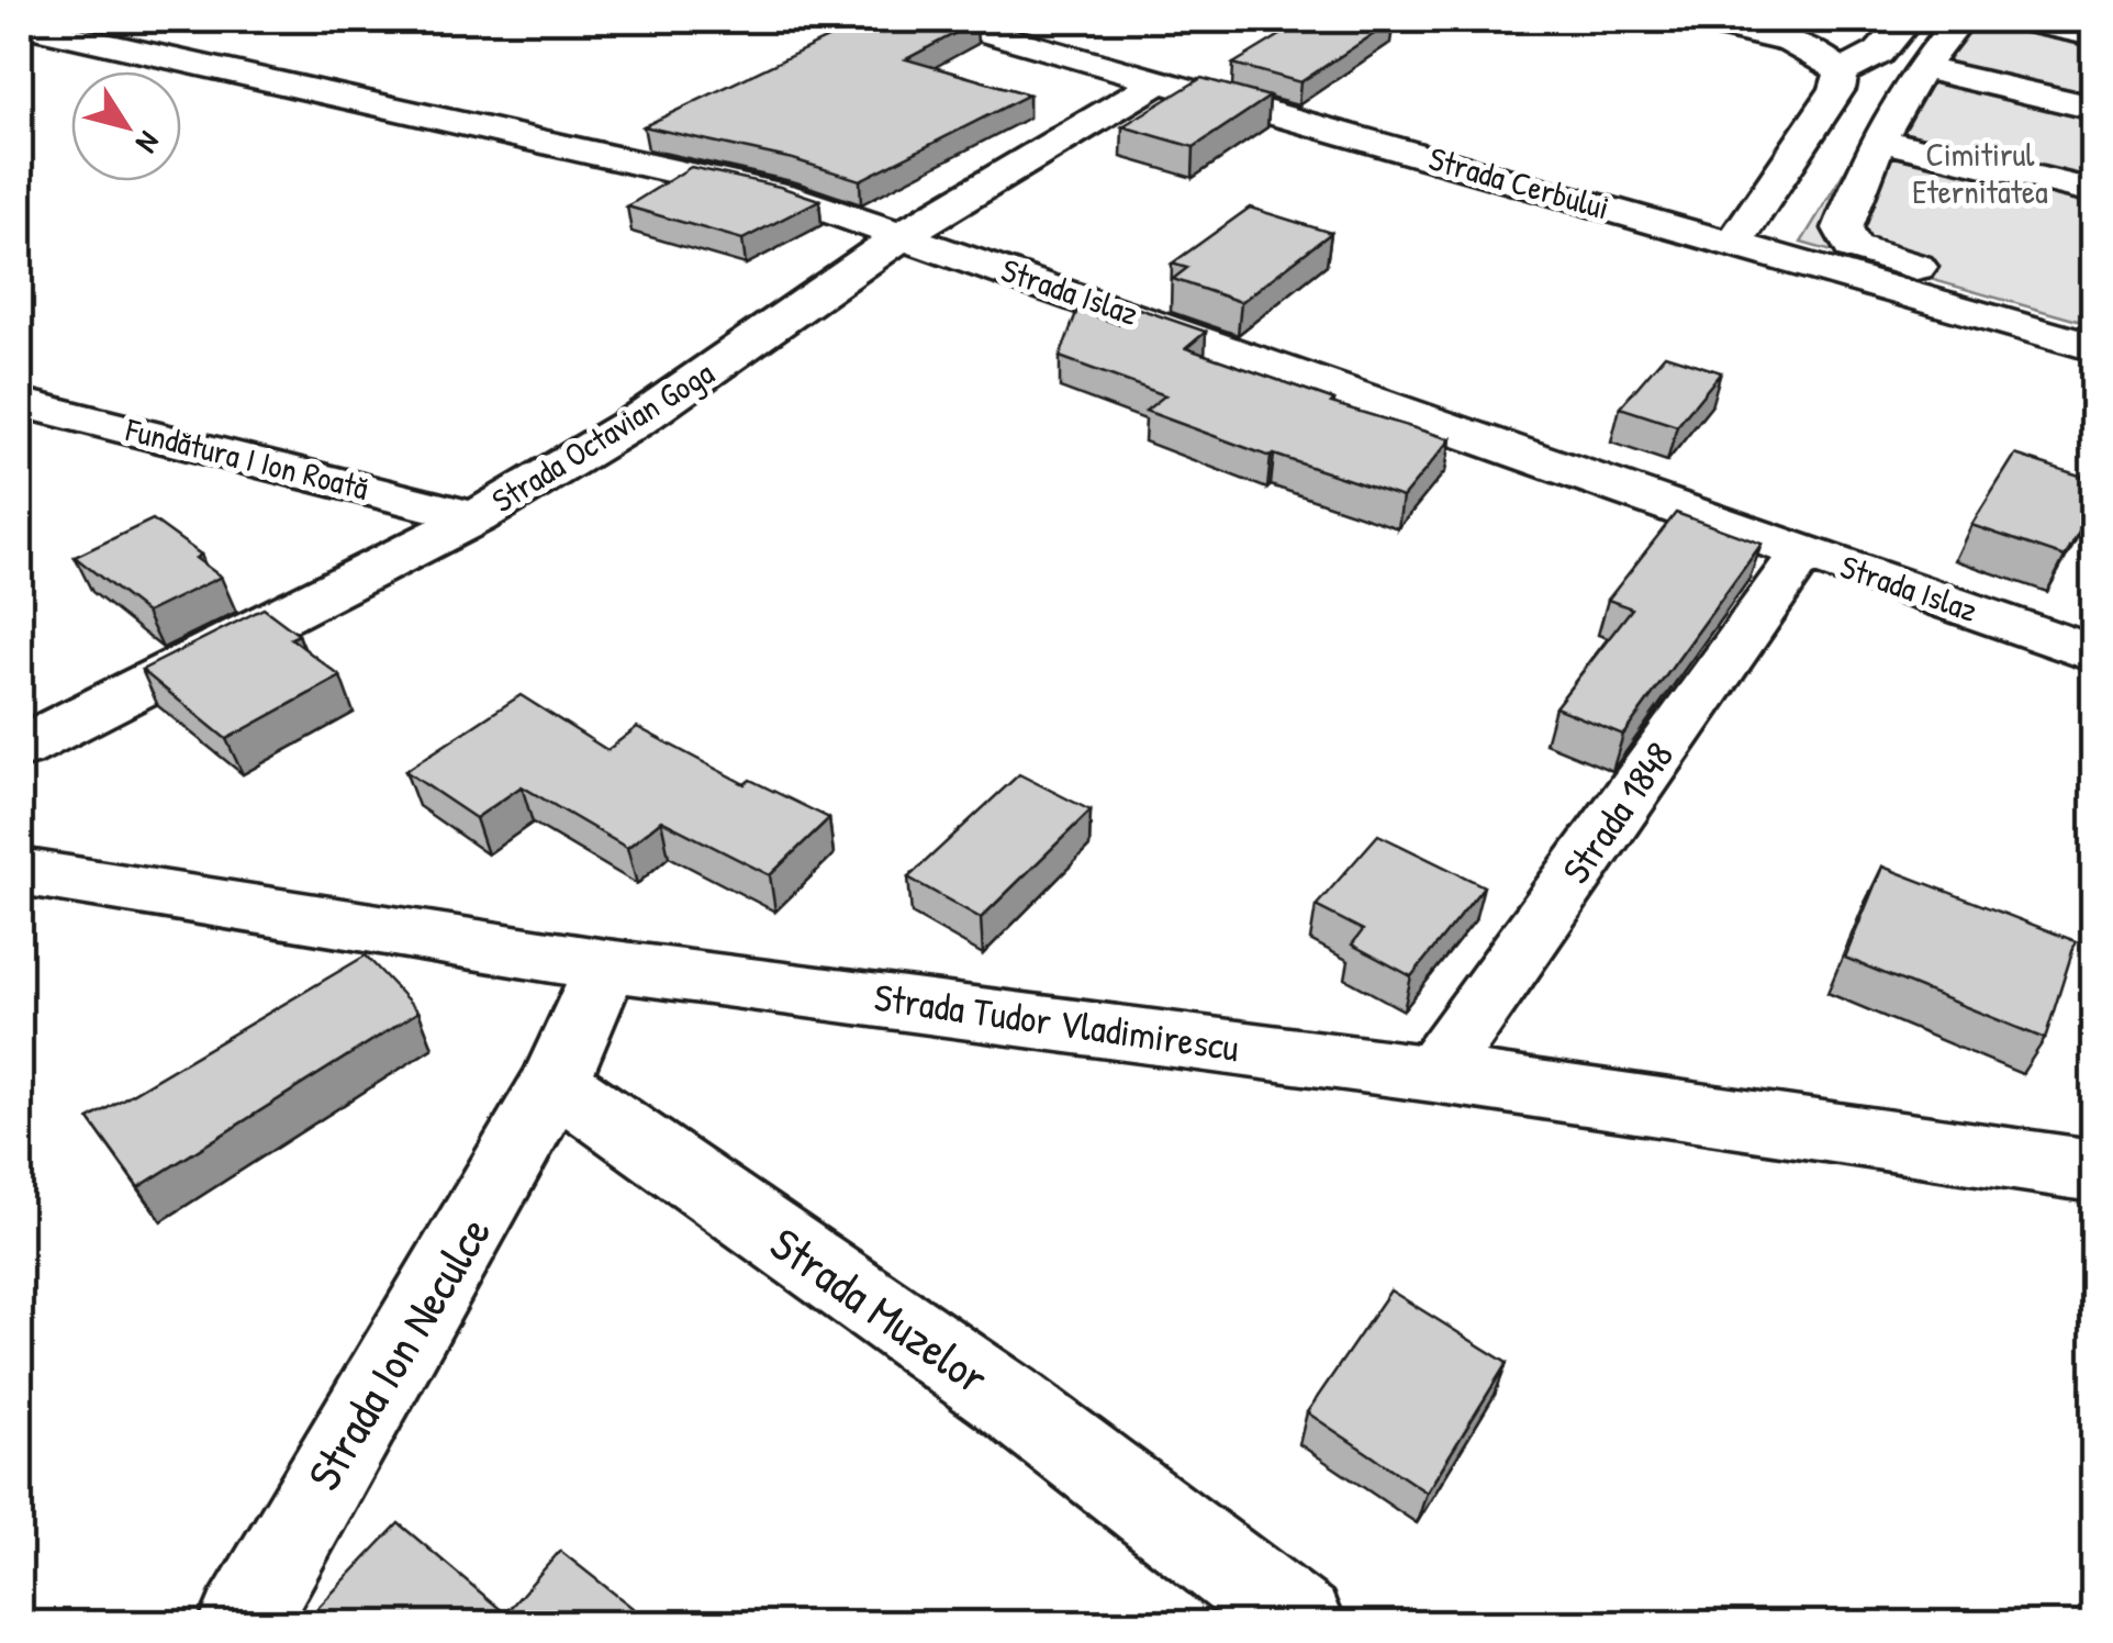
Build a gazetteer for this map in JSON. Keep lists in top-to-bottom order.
{
  "streets": {
    "street": [
      "Strada Cerbului",
      "Strada Islaz",
      "Strada Octavian Goga",
      "Fundătura I Ion Roată",
      "Strada 1848",
      "Strada Tudor Vladimirescu",
      "Strada Muzelor",
      "Strada Ion Neculce"
    ]
  },
  "crossings": [
    ["Strada Cerbului", "Strada Octavian Goga"],
    ["Strada Islaz", "Strada Octavian Goga"],
    ["Strada Islaz", "Strada 1848"],
    ["Strada Octavian Goga", "Fundătura I Ion Roată"],
    ["Strada 1848", "Strada Tudor Vladimirescu"],
    ["Strada Muzelor", "Strada Ion Neculce"]
  ],
  "parks": ["Cimitirul Eternitatea"],
  "north": "bottom right"
}
